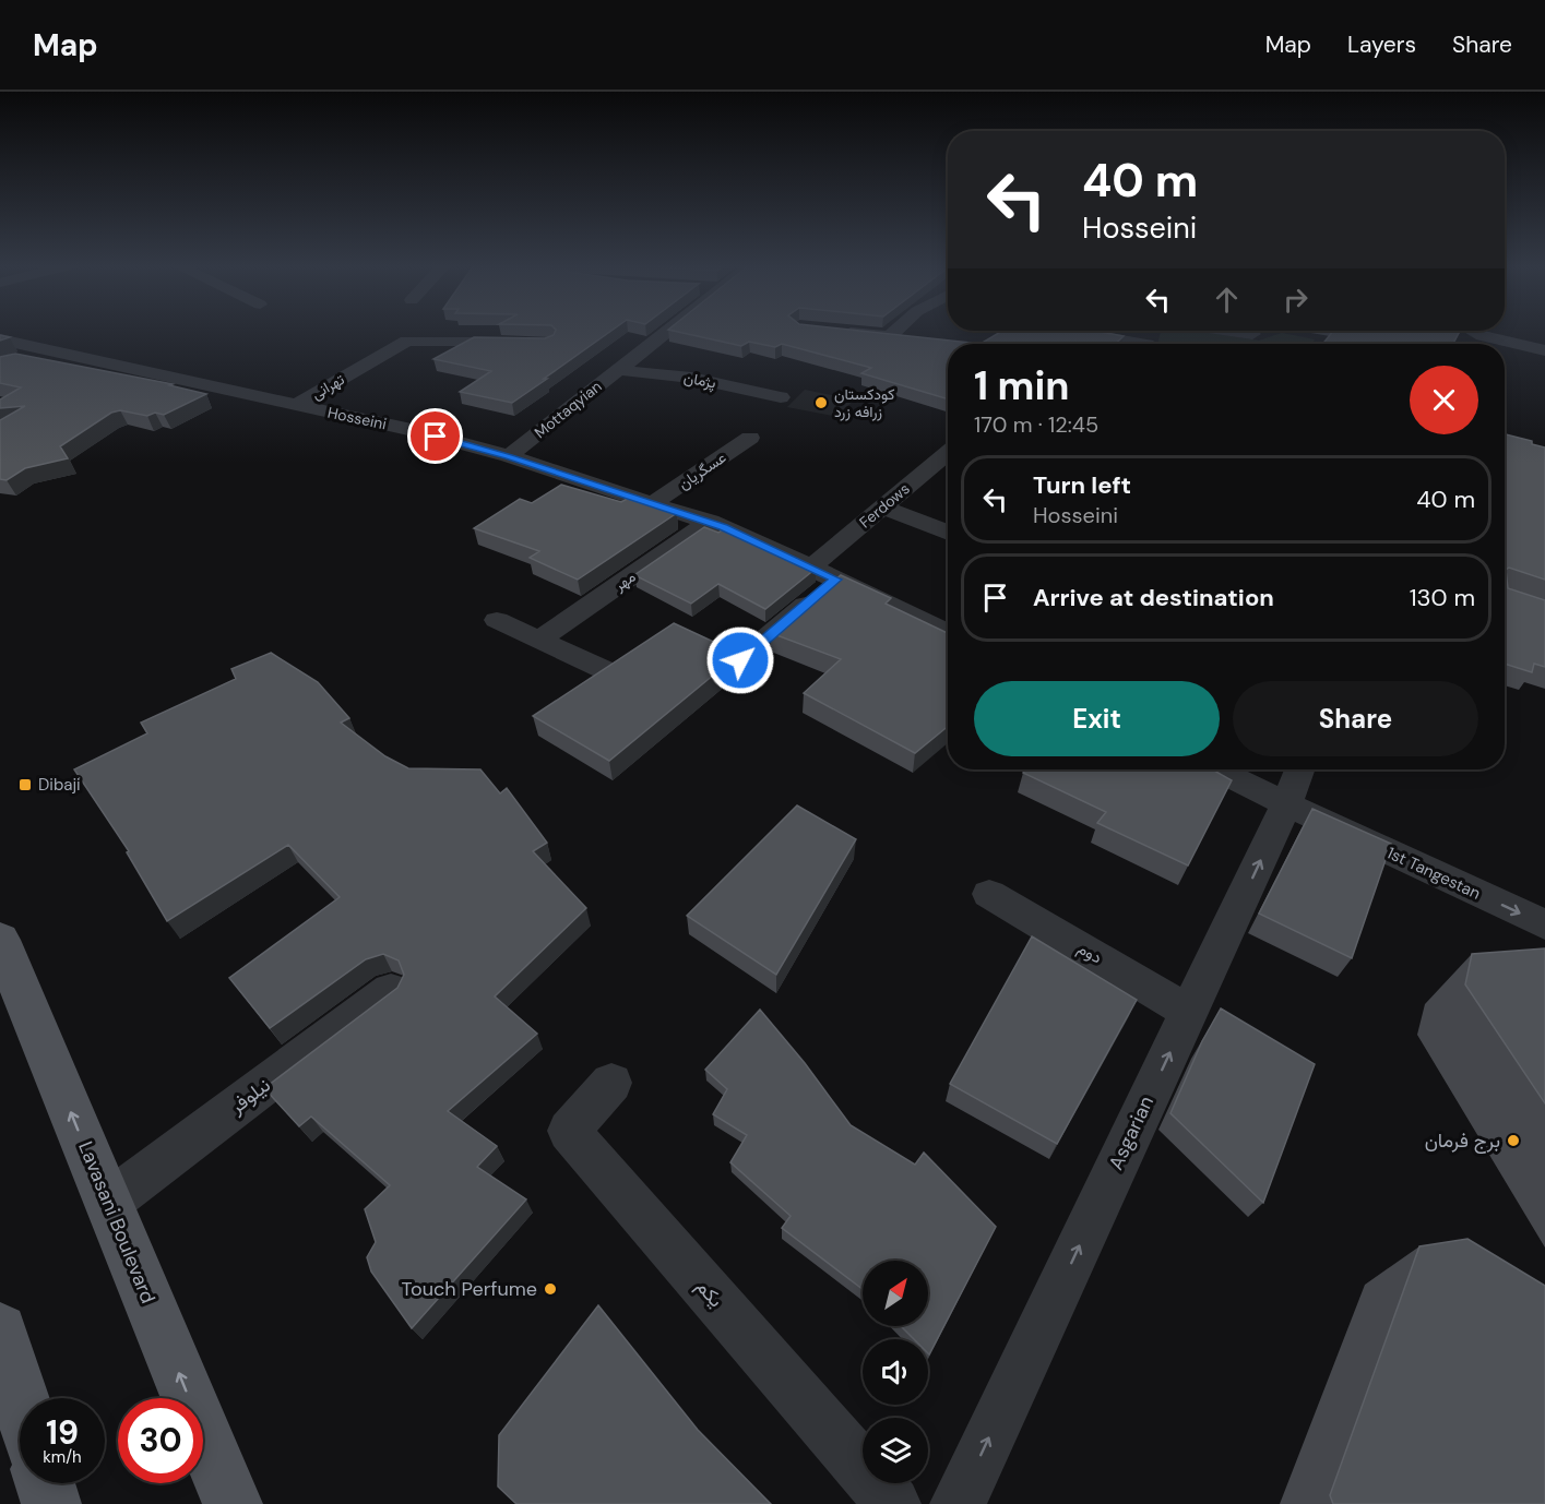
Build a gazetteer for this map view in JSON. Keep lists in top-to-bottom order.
{
  "streets": {
    "main road": ["Lavasani Boulevard"],
    "street": [
      "پژمان",
      "تهرانی",
      "Mottaqyian",
      "Hosseini",
      "عسگریان",
      "Ferdows",
      "مهر",
      "1st Tangestan",
      "دوم",
      "نیلوفر",
      "Asgarian",
      "یکم"
    ]
  },
  "crossings": [
    ["پژمان", "Mottaqyian"],
    ["تهرانی", "Hosseini"],
    ["Mottaqyian", "Hosseini"],
    ["Hosseini", "عسگریان"],
    ["Hosseini", "Ferdows"],
    ["Hosseini", "مهر"],
    ["1st Tangestan", "Asgarian"],
    ["دوم", "Asgarian"],
    ["نیلوفر", "Lavasani Boulevard"]
  ],
  "one_way": ["1st Tangestan", "Asgarian", "Lavasani Boulevard"],
  "places": {
    "other": ["کودکستان زرافه زرد", "برج فرمان", "Touch Perfume"],
    "transit": ["Dibaji"]
  },
  "north": "top right",
  "page": {
    "header": "Map",
    "nav": ["Map", "Layers", "Share"],
    "turn": ["40 m", "Hosseini"],
    "heading": ["1 min", "170 m · 12:45"],
    "list": [
      {
        "name": "Turn left",
        "note": "Hosseini",
        "value": "40 m"
      },
      {
        "name": "Arrive at destination",
        "value": "130 m"
      }
    ],
    "buttons": ["Exit", "Share"],
    "speed": "19 km/h",
    "limit": "30"
  }
}
